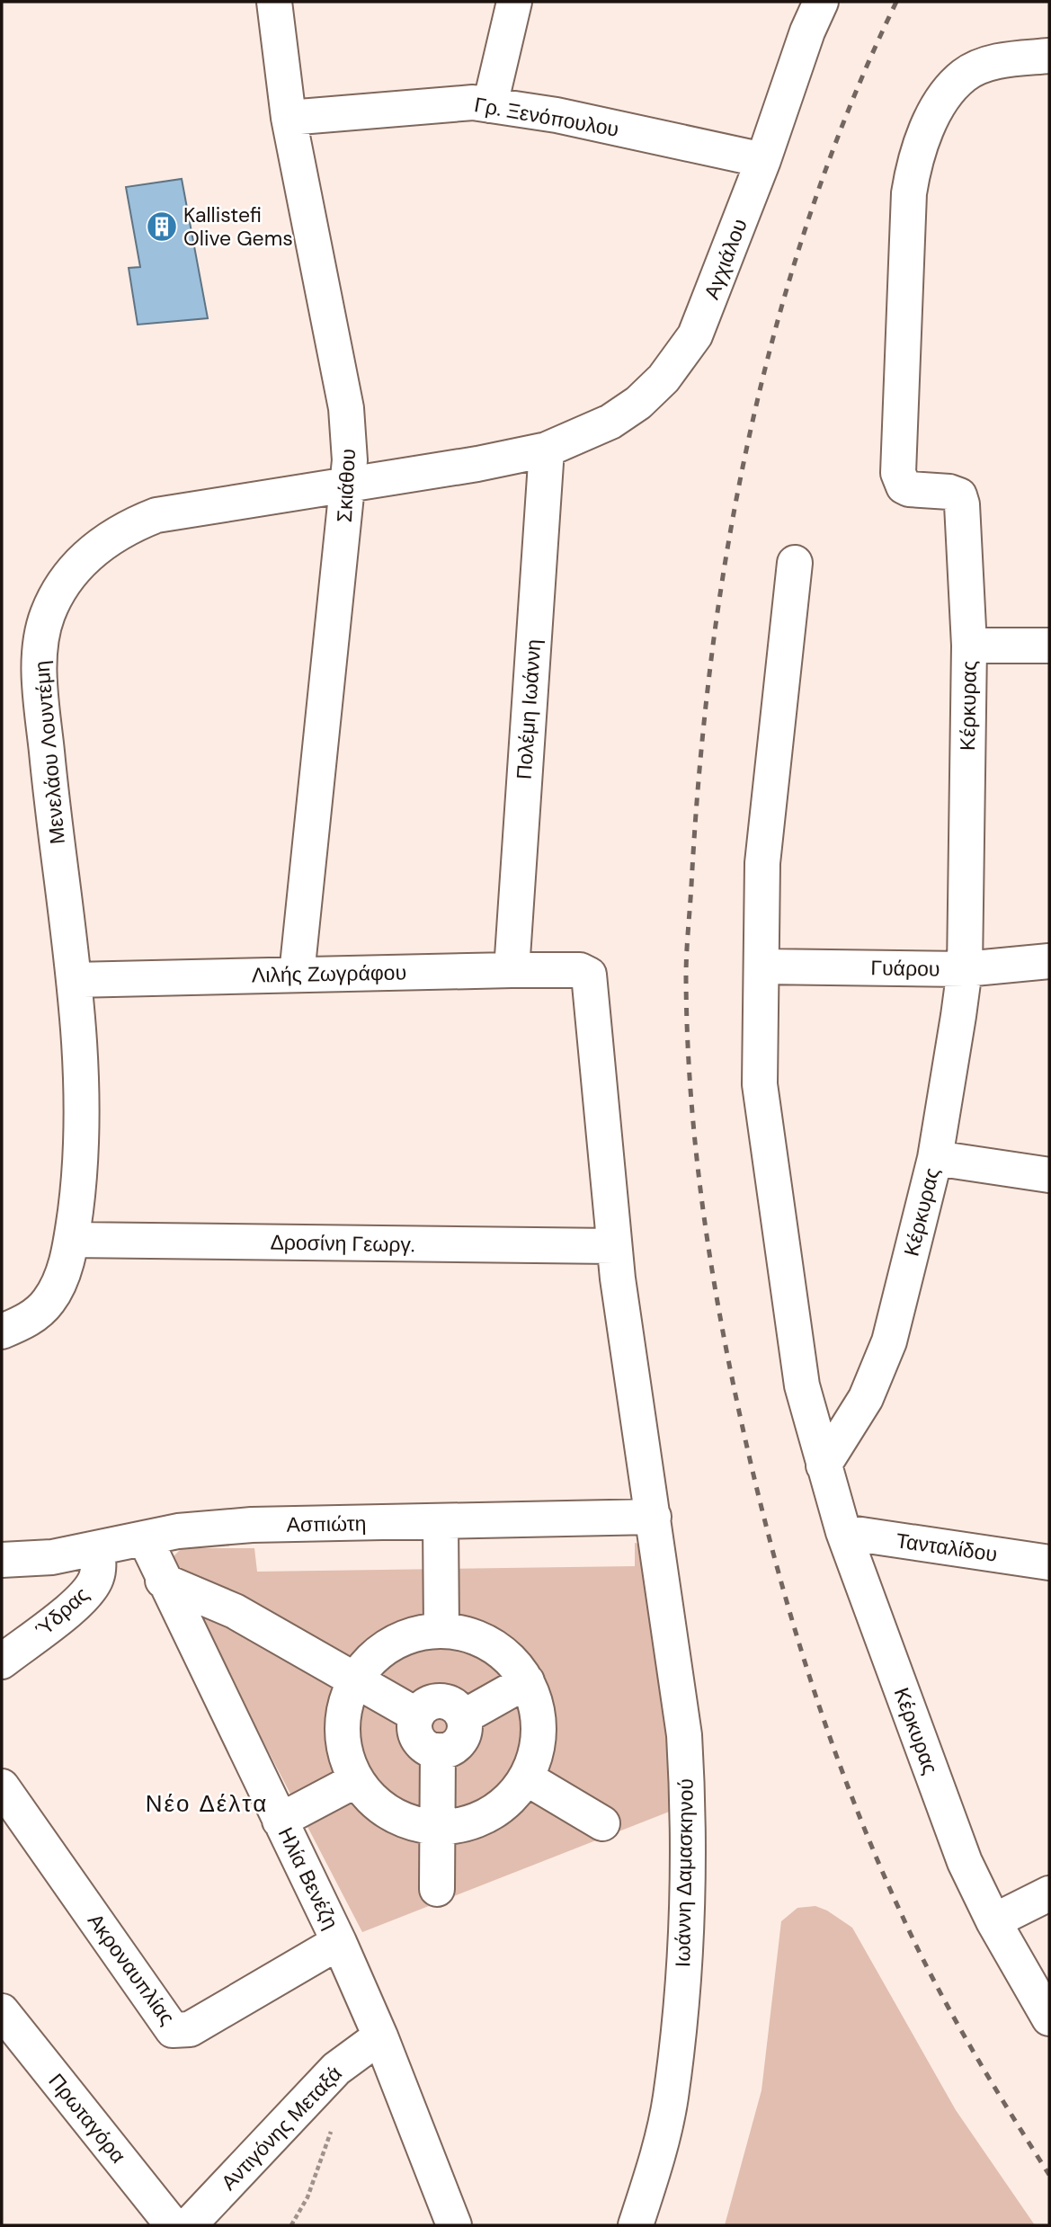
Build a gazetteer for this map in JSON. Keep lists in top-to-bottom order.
{
  "streets": {
    "street": [
      "Γρ. Ξενόπουλου",
      "Αγχιάλου",
      "Σκιάθου",
      "Κέρκυρας",
      "Πολέμη Ιωάννη",
      "Μενελάου Λουντέμη",
      "Γυάρου",
      "Λιλής Ζωγράφου",
      "Δροσίνη Γεωργ.",
      "Ασπιώτη",
      "Τανταλίδου",
      "Ύδρας",
      "Ιωάννη Δαμασκηνού",
      "Ηλία Βενέζη",
      "Ακροναυπλίας",
      "Πρωταγόρα",
      "Αντιγόνης Μεταξά"
    ]
  },
  "crossings": [
    ["Γρ. Ξενόπουλου", "Αγχιάλου"],
    ["Γρ. Ξενόπουλου", "Σκιάθου"],
    ["Αγχιάλου", "Πολέμη Ιωάννη"],
    ["Αγχιάλου", "Μενελάου Λουντέμη"],
    ["Σκιάθου", "Μενελάου Λουντέμη"],
    ["Σκιάθου", "Λιλής Ζωγράφου"],
    ["Κέρκυρας", "Γυάρου"],
    ["Κέρκυρας", "Τανταλίδου"],
    ["Πολέμη Ιωάννη", "Μενελάου Λουντέμη"],
    ["Πολέμη Ιωάννη", "Λιλής Ζωγράφου"],
    ["Μενελάου Λουντέμη", "Λιλής Ζωγράφου"],
    ["Μενελάου Λουντέμη", "Δροσίνη Γεωργ."],
    ["Λιλής Ζωγράφου", "Ιωάννη Δαμασκηνού"],
    ["Δροσίνη Γεωργ.", "Ιωάννη Δαμασκηνού"],
    ["Ασπιώτη", "Ύδρας"],
    ["Ασπιώτη", "Ιωάννη Δαμασκηνού"],
    ["Ασπιώτη", "Ηλία Βενέζη"],
    ["Ηλία Βενέζη", "Ακροναυπλίας"],
    ["Ηλία Βενέζη", "Αντιγόνης Μεταξά"]
  ],
  "districts": ["Νέο Δέλτα"],
  "places": {
    "building": ["Kallistefi Olive Gems"]
  }
}
